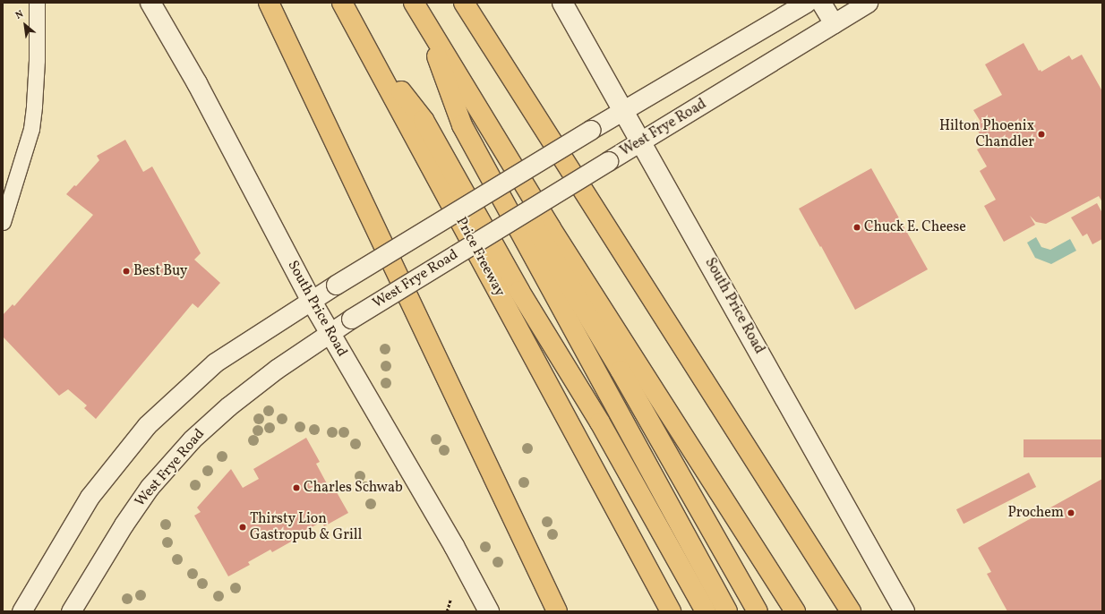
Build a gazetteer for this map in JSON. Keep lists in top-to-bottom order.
{
  "streets": {
    "highway": ["Price Freeway"],
    "main road": ["South Price Road"],
    "street": ["West Frye Road"]
  },
  "crossings": [
    ["West Frye Road", "South Price Road"]
  ],
  "places": [
    "Hilton Phoenix Chandler",
    "Chuck E. Cheese",
    "Best Buy",
    "Charles Schwab",
    "Prochem",
    "Thirsty Lion Gastropub & Grill"
  ],
  "north": "top left"
}
